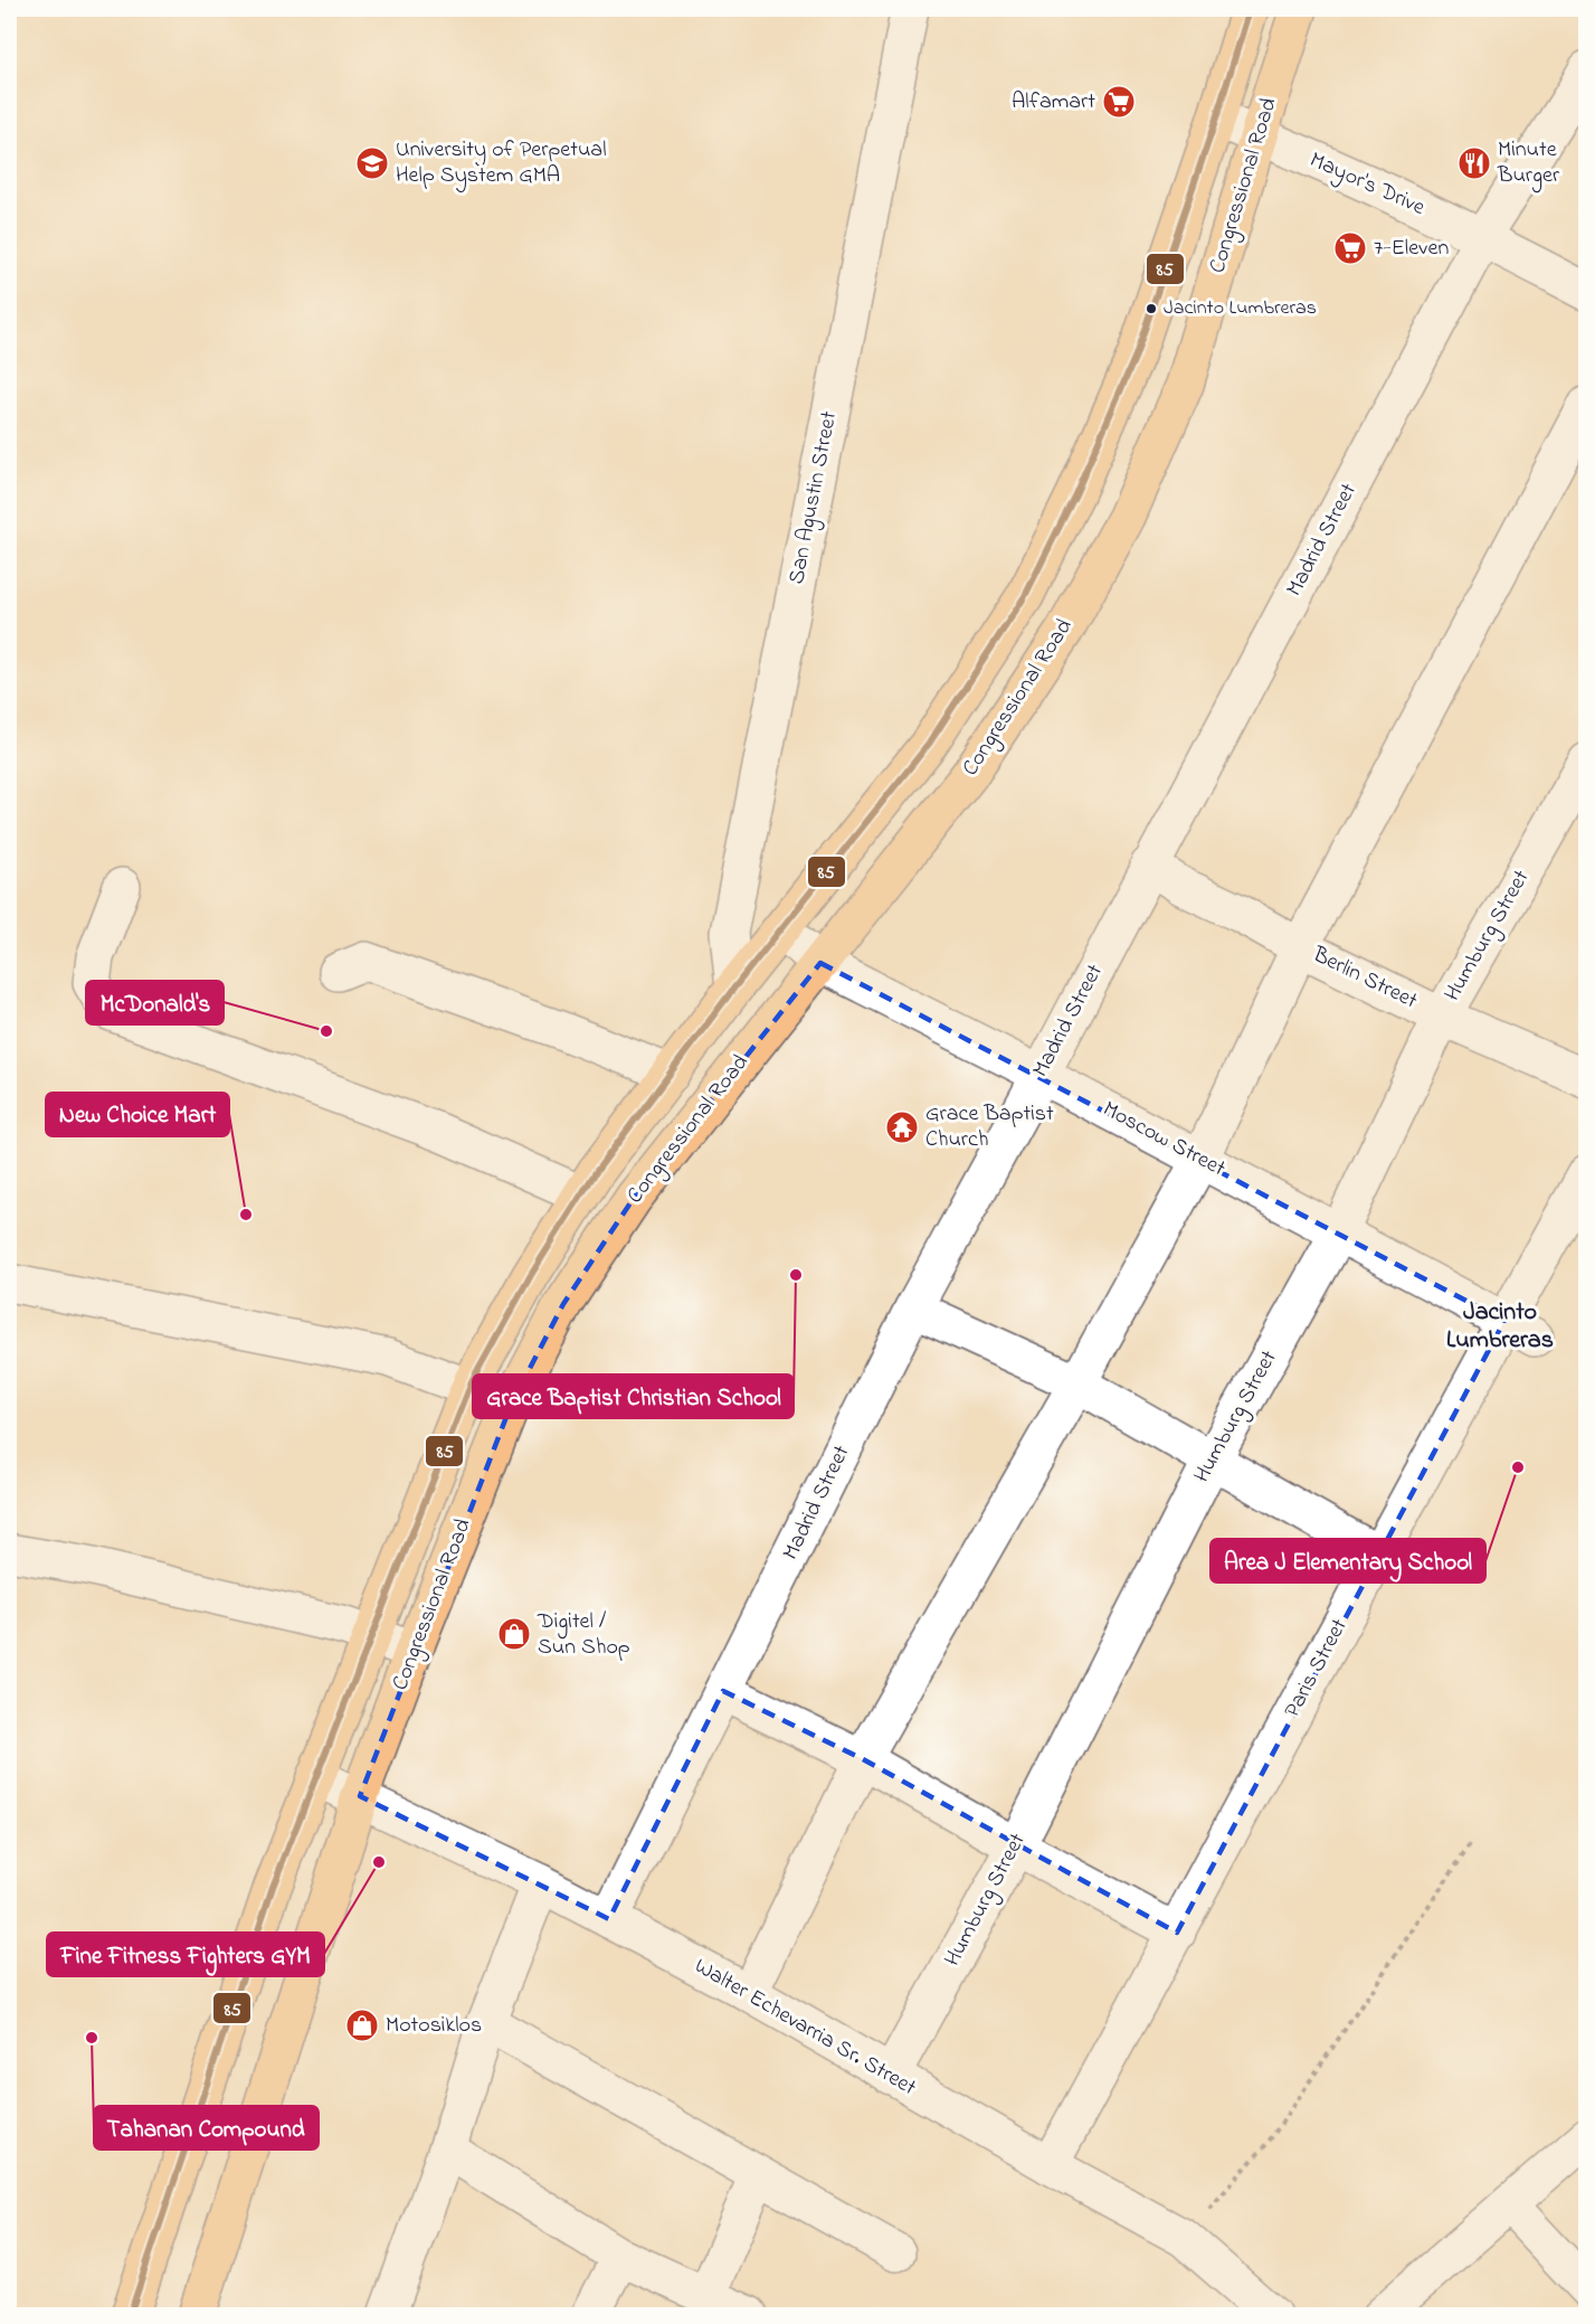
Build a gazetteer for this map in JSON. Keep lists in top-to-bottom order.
{
  "streets": {
    "main road": ["Congressional Road"],
    "street": [
      "Mayor's Drive",
      "San Agustin Street",
      "Madrid Street",
      "Humburg Street",
      "Berlin Street",
      "Moscow Street",
      "Paris Street",
      "Walter Echevarria Sr. Street"
    ]
  },
  "crossings": [
    ["Mayor's Drive", "Congressional Road"],
    ["Mayor's Drive", "Madrid Street"],
    ["Congressional Road", "San Agustin Street"],
    ["Congressional Road", "Moscow Street"],
    ["Congressional Road", "Walter Echevarria Sr. Street"],
    ["Madrid Street", "Berlin Street"],
    ["Madrid Street", "Moscow Street"],
    ["Madrid Street", "Walter Echevarria Sr. Street"],
    ["Humburg Street", "Berlin Street"],
    ["Humburg Street", "Moscow Street"],
    ["Humburg Street", "Walter Echevarria Sr. Street"],
    ["Moscow Street", "Paris Street"],
    ["Paris Street", "Walter Echevarria Sr. Street"]
  ],
  "districts": ["Jacinto Lumbreras"],
  "places": {
    "supermarket": ["Alfamart", "7-Eleven"],
    "school or university": ["University of Perpetual Help System GMA"],
    "restaurant": ["Minute Burger"],
    "other": [
      "Jacinto Lumbreras",
      "McDonald's",
      "New Choice Mart",
      "Grace Baptist Christian School",
      "Area J Elementary School",
      "Fine Fitness Fighters GYM",
      "Tahanan Compound"
    ],
    "temple": ["Grace Baptist Church"],
    "shop": ["Digitel / Sun Shop", "Motosiklos"]
  },
  "lines": ["transit line 85"]
}
